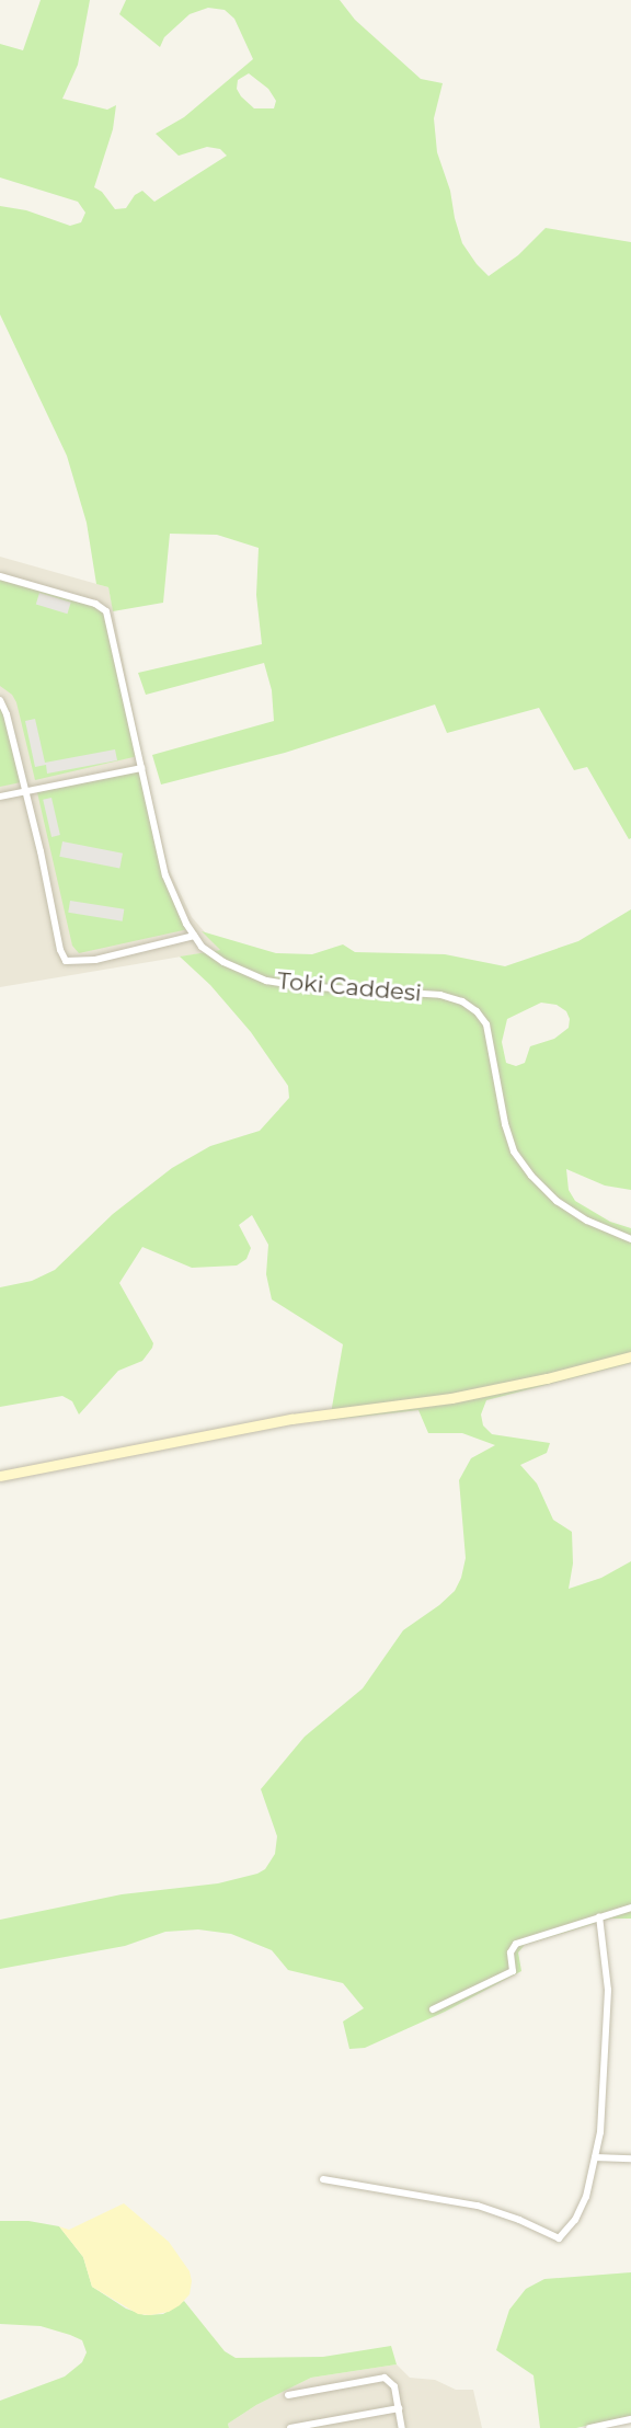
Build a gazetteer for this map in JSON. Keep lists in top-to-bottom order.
{
  "streets": {
    "street": ["Toki Caddesi"]
  }
}
